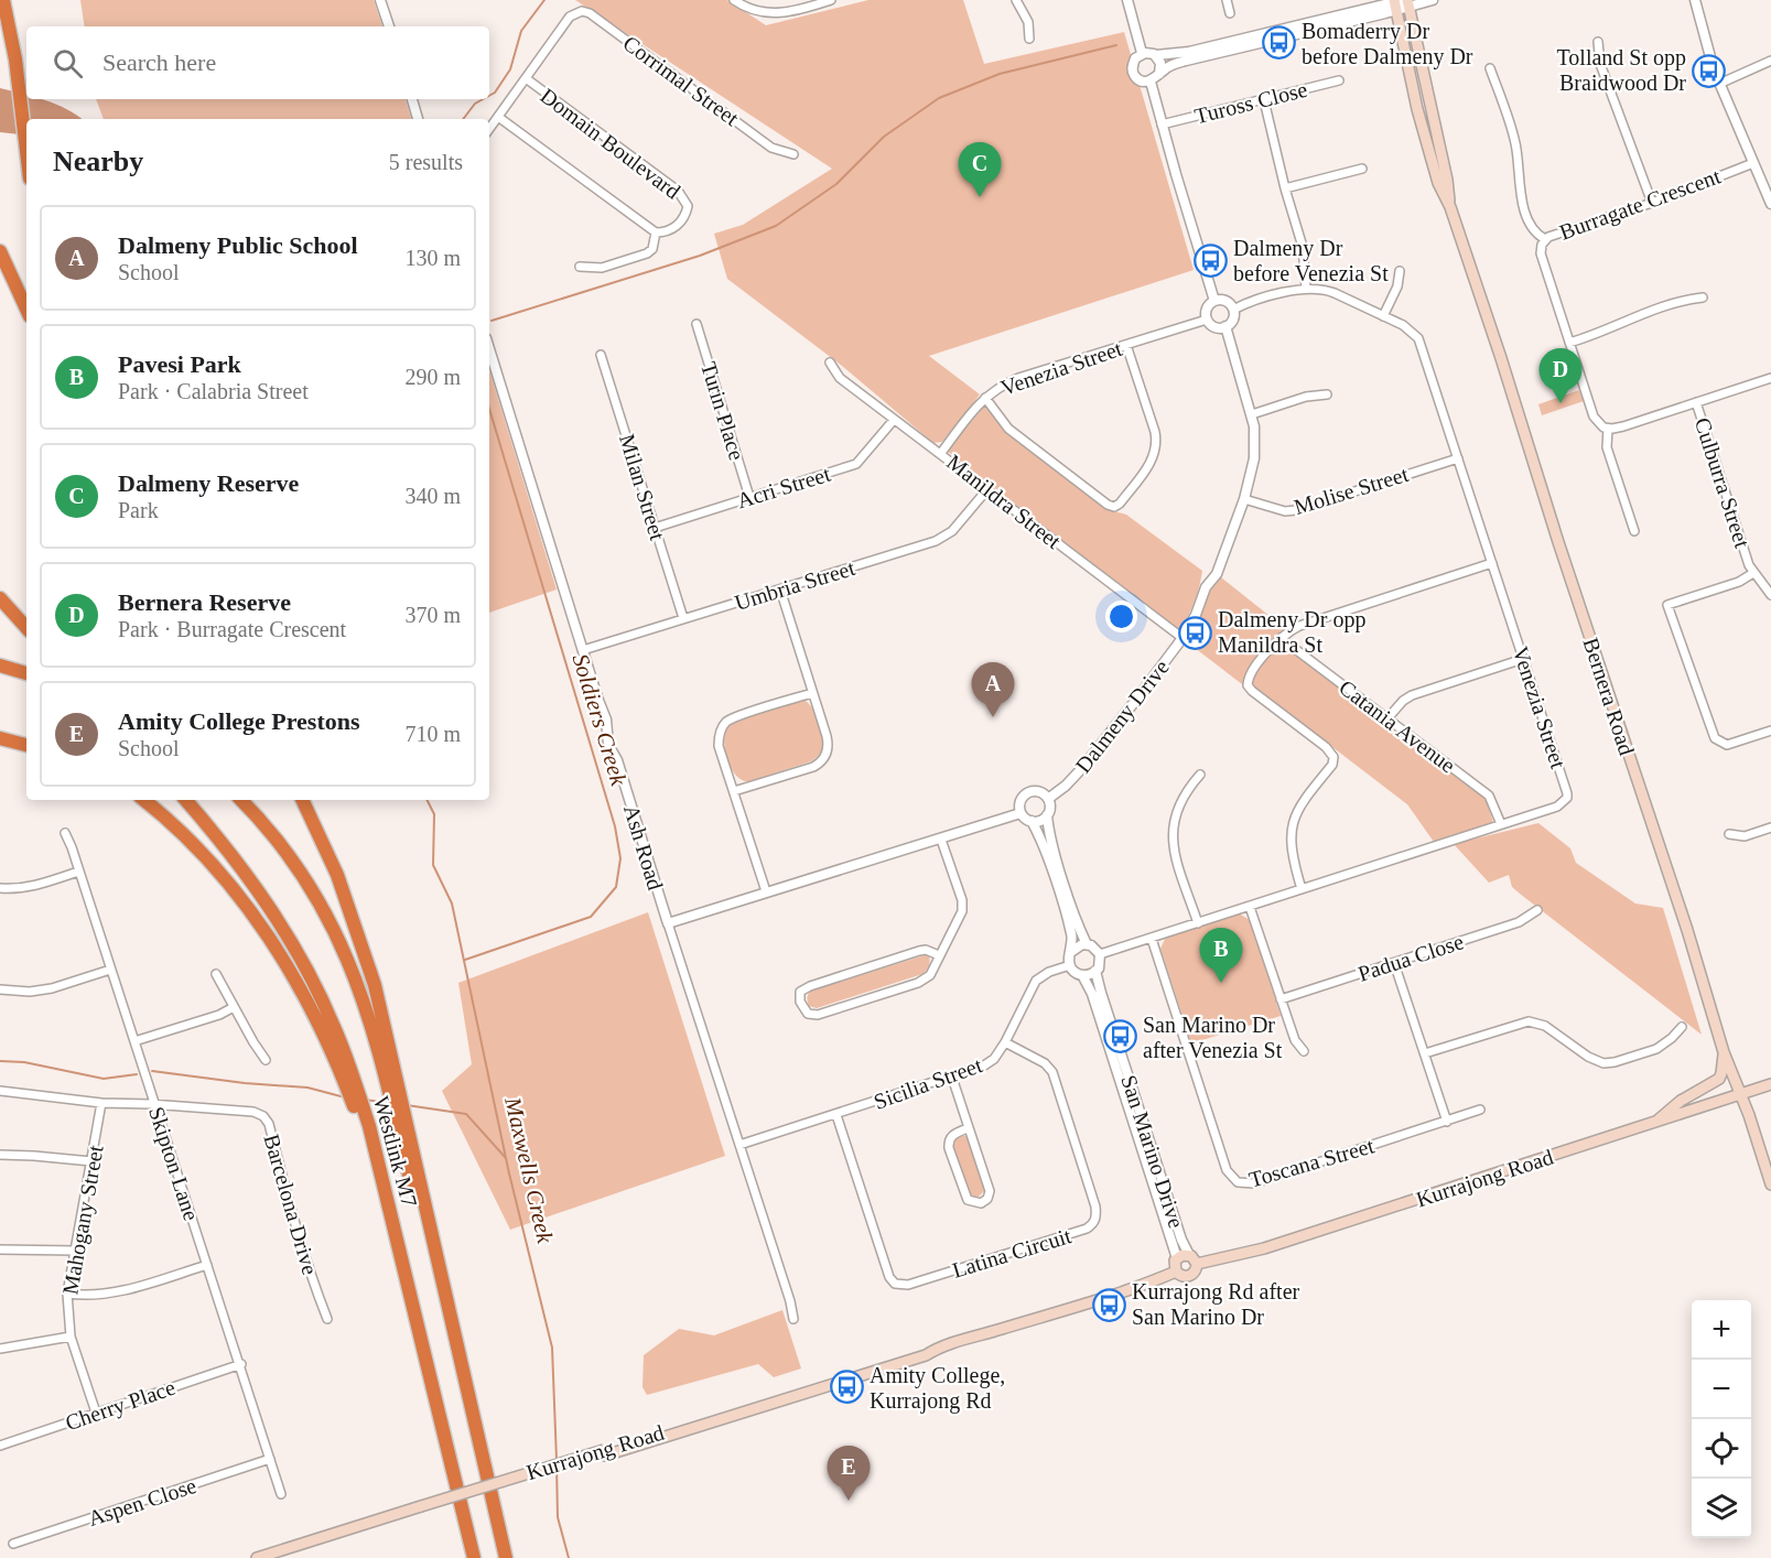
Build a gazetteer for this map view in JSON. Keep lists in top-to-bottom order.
{
  "streets": {
    "highway": ["Westlink M7"],
    "main road": ["Bernera Road", "Kurrajong Road"],
    "street": [
      "Corrimal Street",
      "Tuross Close",
      "Domain Boulevard",
      "Burragate Crescent",
      "Venezia Street",
      "Turin Place",
      "Culburra Street",
      "Milan Street",
      "Acri Street",
      "Molise Street",
      "Manildra Street",
      "Umbria Street",
      "Dalmeny Drive",
      "Catania Avenue",
      "Ash Road",
      "Padua Close",
      "Sicilia Street",
      "San Marino Drive",
      "Toscana Street",
      "Skipton Lane",
      "Barcelona Drive",
      "Mahogany Street",
      "Latina Circuit",
      "Cherry Place",
      "Aspen Close"
    ]
  },
  "crossings": [
    ["Corrimal Street", "Domain Boulevard"],
    ["Venezia Street", "Molise Street"],
    ["Venezia Street", "Manildra Street"],
    ["Venezia Street", "Dalmeny Drive"],
    ["Venezia Street", "Catania Avenue"],
    ["Venezia Street", "Sicilia Street"],
    ["Venezia Street", "San Marino Drive"],
    ["Venezia Street", "Toscana Street"],
    ["Turin Place", "Acri Street"],
    ["Milan Street", "Acri Street"],
    ["Milan Street", "Umbria Street"],
    ["Acri Street", "Manildra Street"],
    ["Molise Street", "Dalmeny Drive"],
    ["Manildra Street", "Umbria Street"],
    ["Manildra Street", "Dalmeny Drive"],
    ["Umbria Street", "Ash Road"],
    ["Bernera Road", "Kurrajong Road"],
    ["Ash Road", "Sicilia Street"],
    ["Sicilia Street", "San Marino Drive"],
    ["Sicilia Street", "Latina Circuit"],
    ["San Marino Drive", "Kurrajong Road"],
    ["Skipton Lane", "Barcelona Drive"],
    ["Skipton Lane", "Cherry Place"],
    ["Skipton Lane", "Aspen Close"],
    ["Barcelona Drive", "Mahogany Street"],
    ["Mahogany Street", "Cherry Place"]
  ],
  "water": ["Soldiers Creek", "Maxwells Creek"],
  "places": {
    "bus stop": [
      "Bomaderry Dr before Dalmeny Dr",
      "Tolland St opp Braidwood Dr",
      "Dalmeny Dr before Venezia St",
      "Dalmeny Dr opp Manildra St",
      "San Marino Dr after Venezia St",
      "Kurrajong Rd after San Marino Dr",
      "Amity College, Kurrajong Rd"
    ]
  },
  "page": {
    "search": "Search here",
    "heading": ["Nearby", "5 results"],
    "pins": [
      "C",
      "D",
      "A",
      "B",
      "E"
    ],
    "list": [
      {
        "mark": "A",
        "name": "Dalmeny Public School",
        "note": "School",
        "value": "130 m"
      },
      {
        "mark": "B",
        "name": "Pavesi Park",
        "note": "Park · Calabria Street",
        "value": "290 m"
      },
      {
        "mark": "C",
        "name": "Dalmeny Reserve",
        "note": "Park",
        "value": "340 m"
      },
      {
        "mark": "D",
        "name": "Bernera Reserve",
        "note": "Park · Burragate Crescent",
        "value": "370 m"
      },
      {
        "mark": "E",
        "name": "Amity College Prestons",
        "note": "School",
        "value": "710 m"
      }
    ],
    "map_buttons": ["+", "−"]
  }
}
